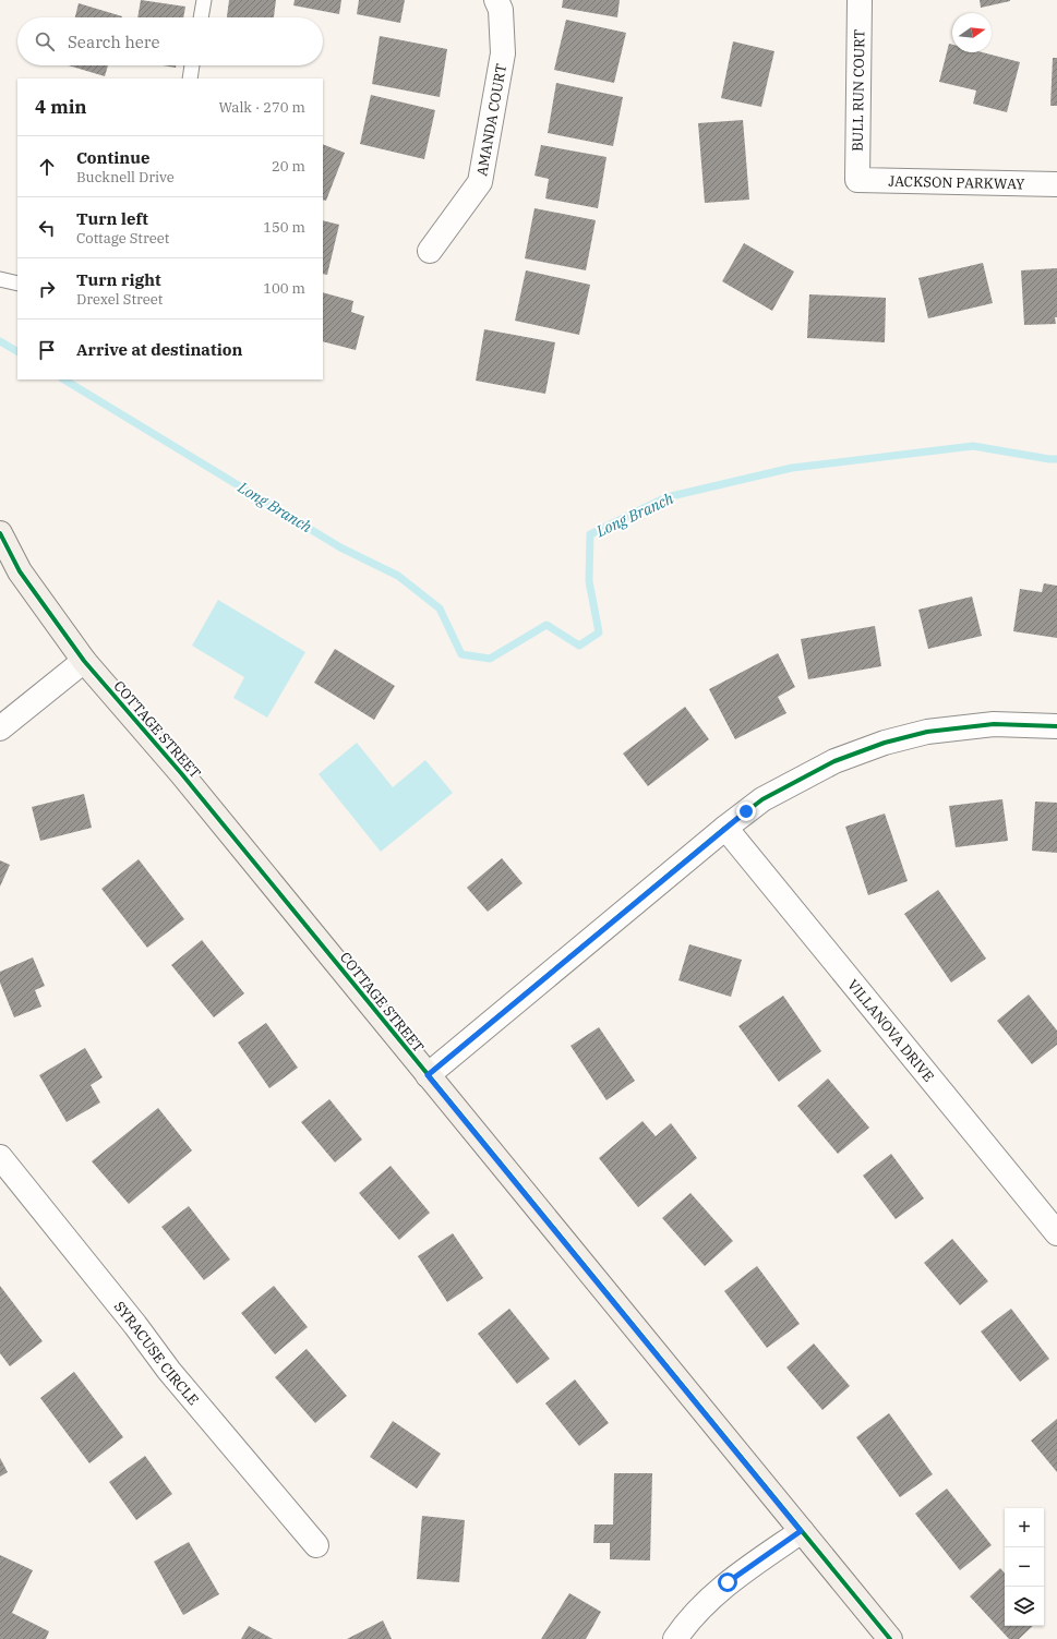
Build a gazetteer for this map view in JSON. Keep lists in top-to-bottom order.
{
  "streets": {
    "street": [
      "BULL RUN COURT",
      "AMANDA COURT",
      "JACKSON PARKWAY",
      "COTTAGE STREET",
      "VILLANOVA DRIVE",
      "SYRACUSE CIRCLE"
    ]
  },
  "crossings": [
    ["BULL RUN COURT", "JACKSON PARKWAY"]
  ],
  "water": ["Long Branch"],
  "north": "right",
  "page": {
    "search": "Search here",
    "heading": ["4 min", "Walk · 270 m"],
    "list": [
      ["Continue", "Bucknell Drive", "20 m"],
      ["Turn left", "Cottage Street", "150 m"],
      ["Turn right", "Drexel Street", "100 m"],
      "Arrive at destination"
    ],
    "map_buttons": ["+", "−"]
  }
}
